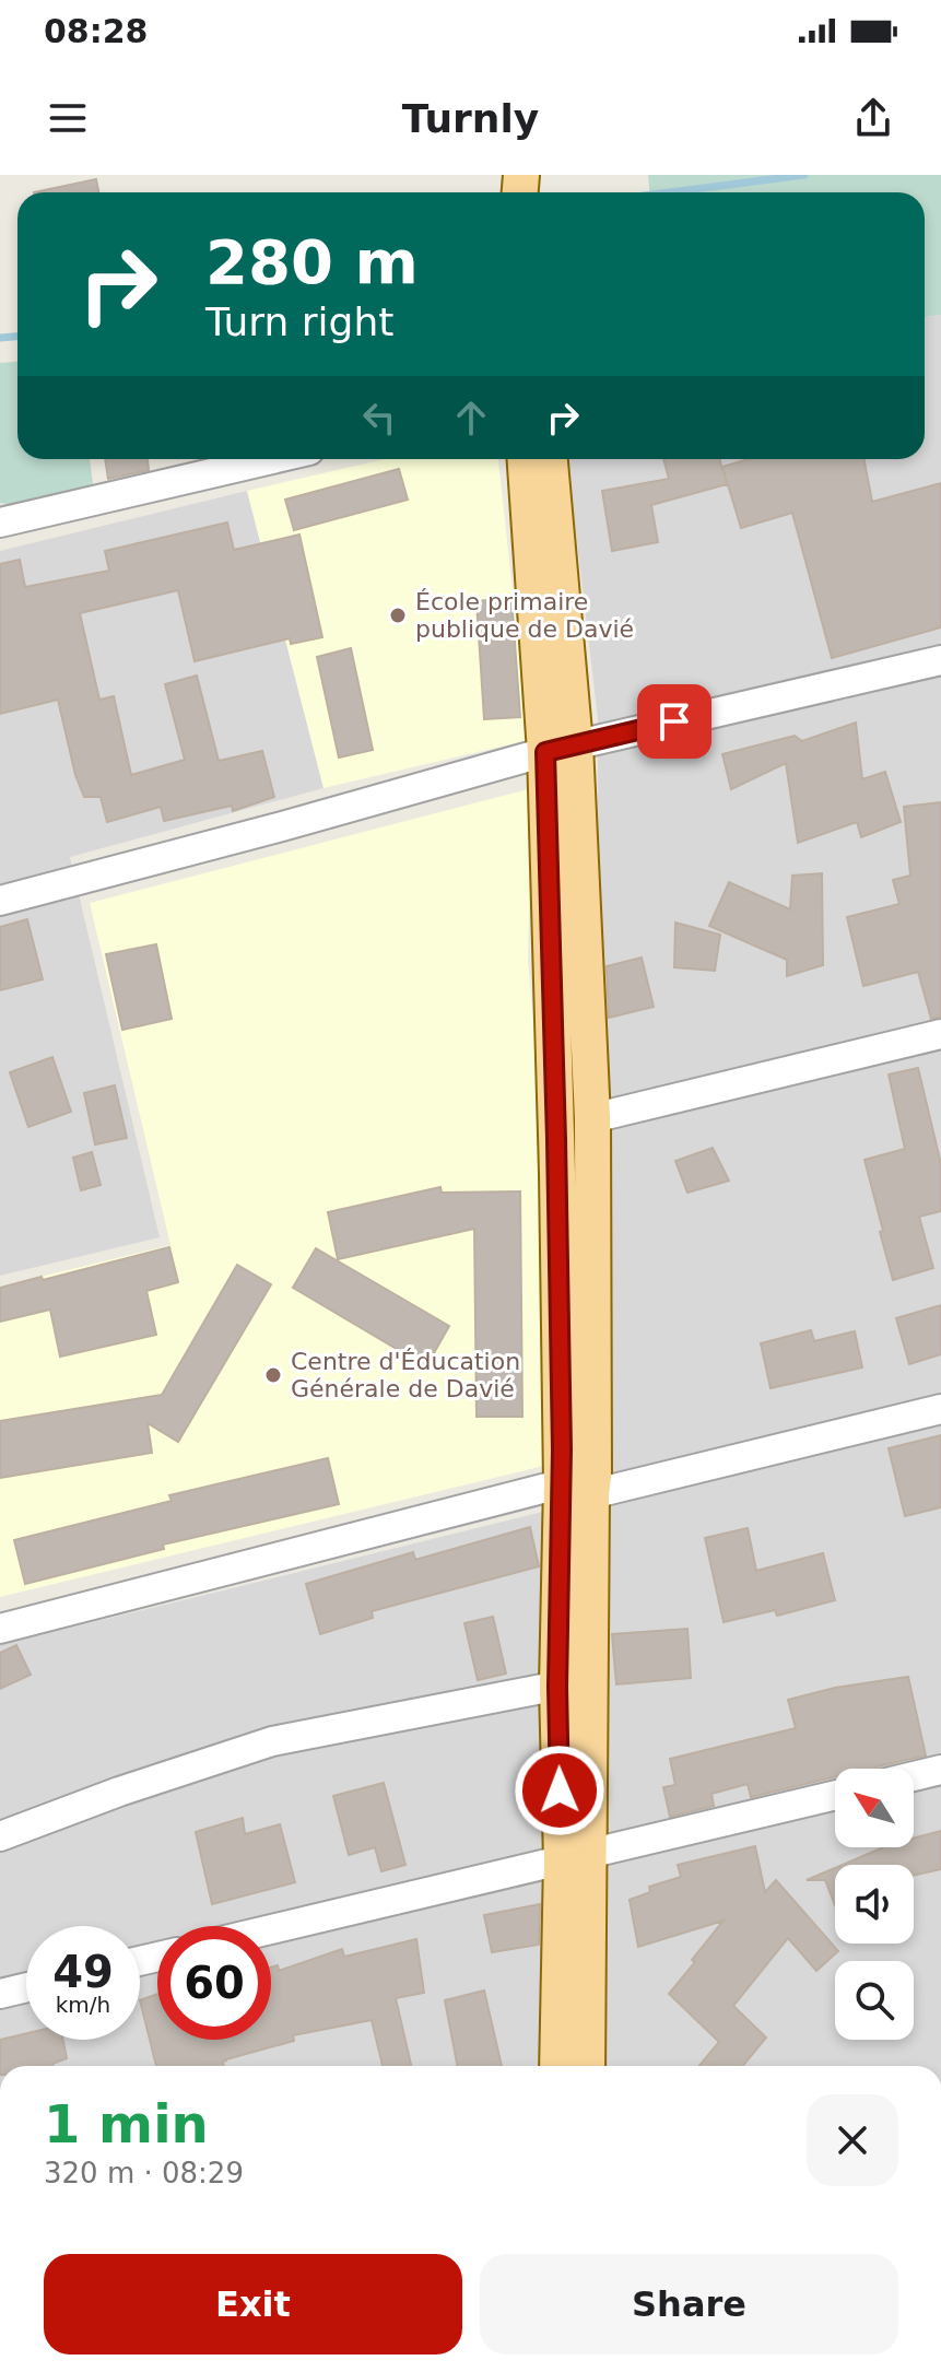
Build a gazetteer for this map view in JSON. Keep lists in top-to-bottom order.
{
  "places": ["École primaire publique de Davié", "Centre d'Éducation Générale de Davié"],
  "north": "top left",
  "page": {
    "status": "08:28",
    "header": "Turnly",
    "turn": ["280 m", "Turn right"],
    "speed": "49 km/h",
    "limit": "60",
    "heading": ["1 min", "320 m · 08:29"],
    "buttons": ["Exit", "Share"]
  }
}
